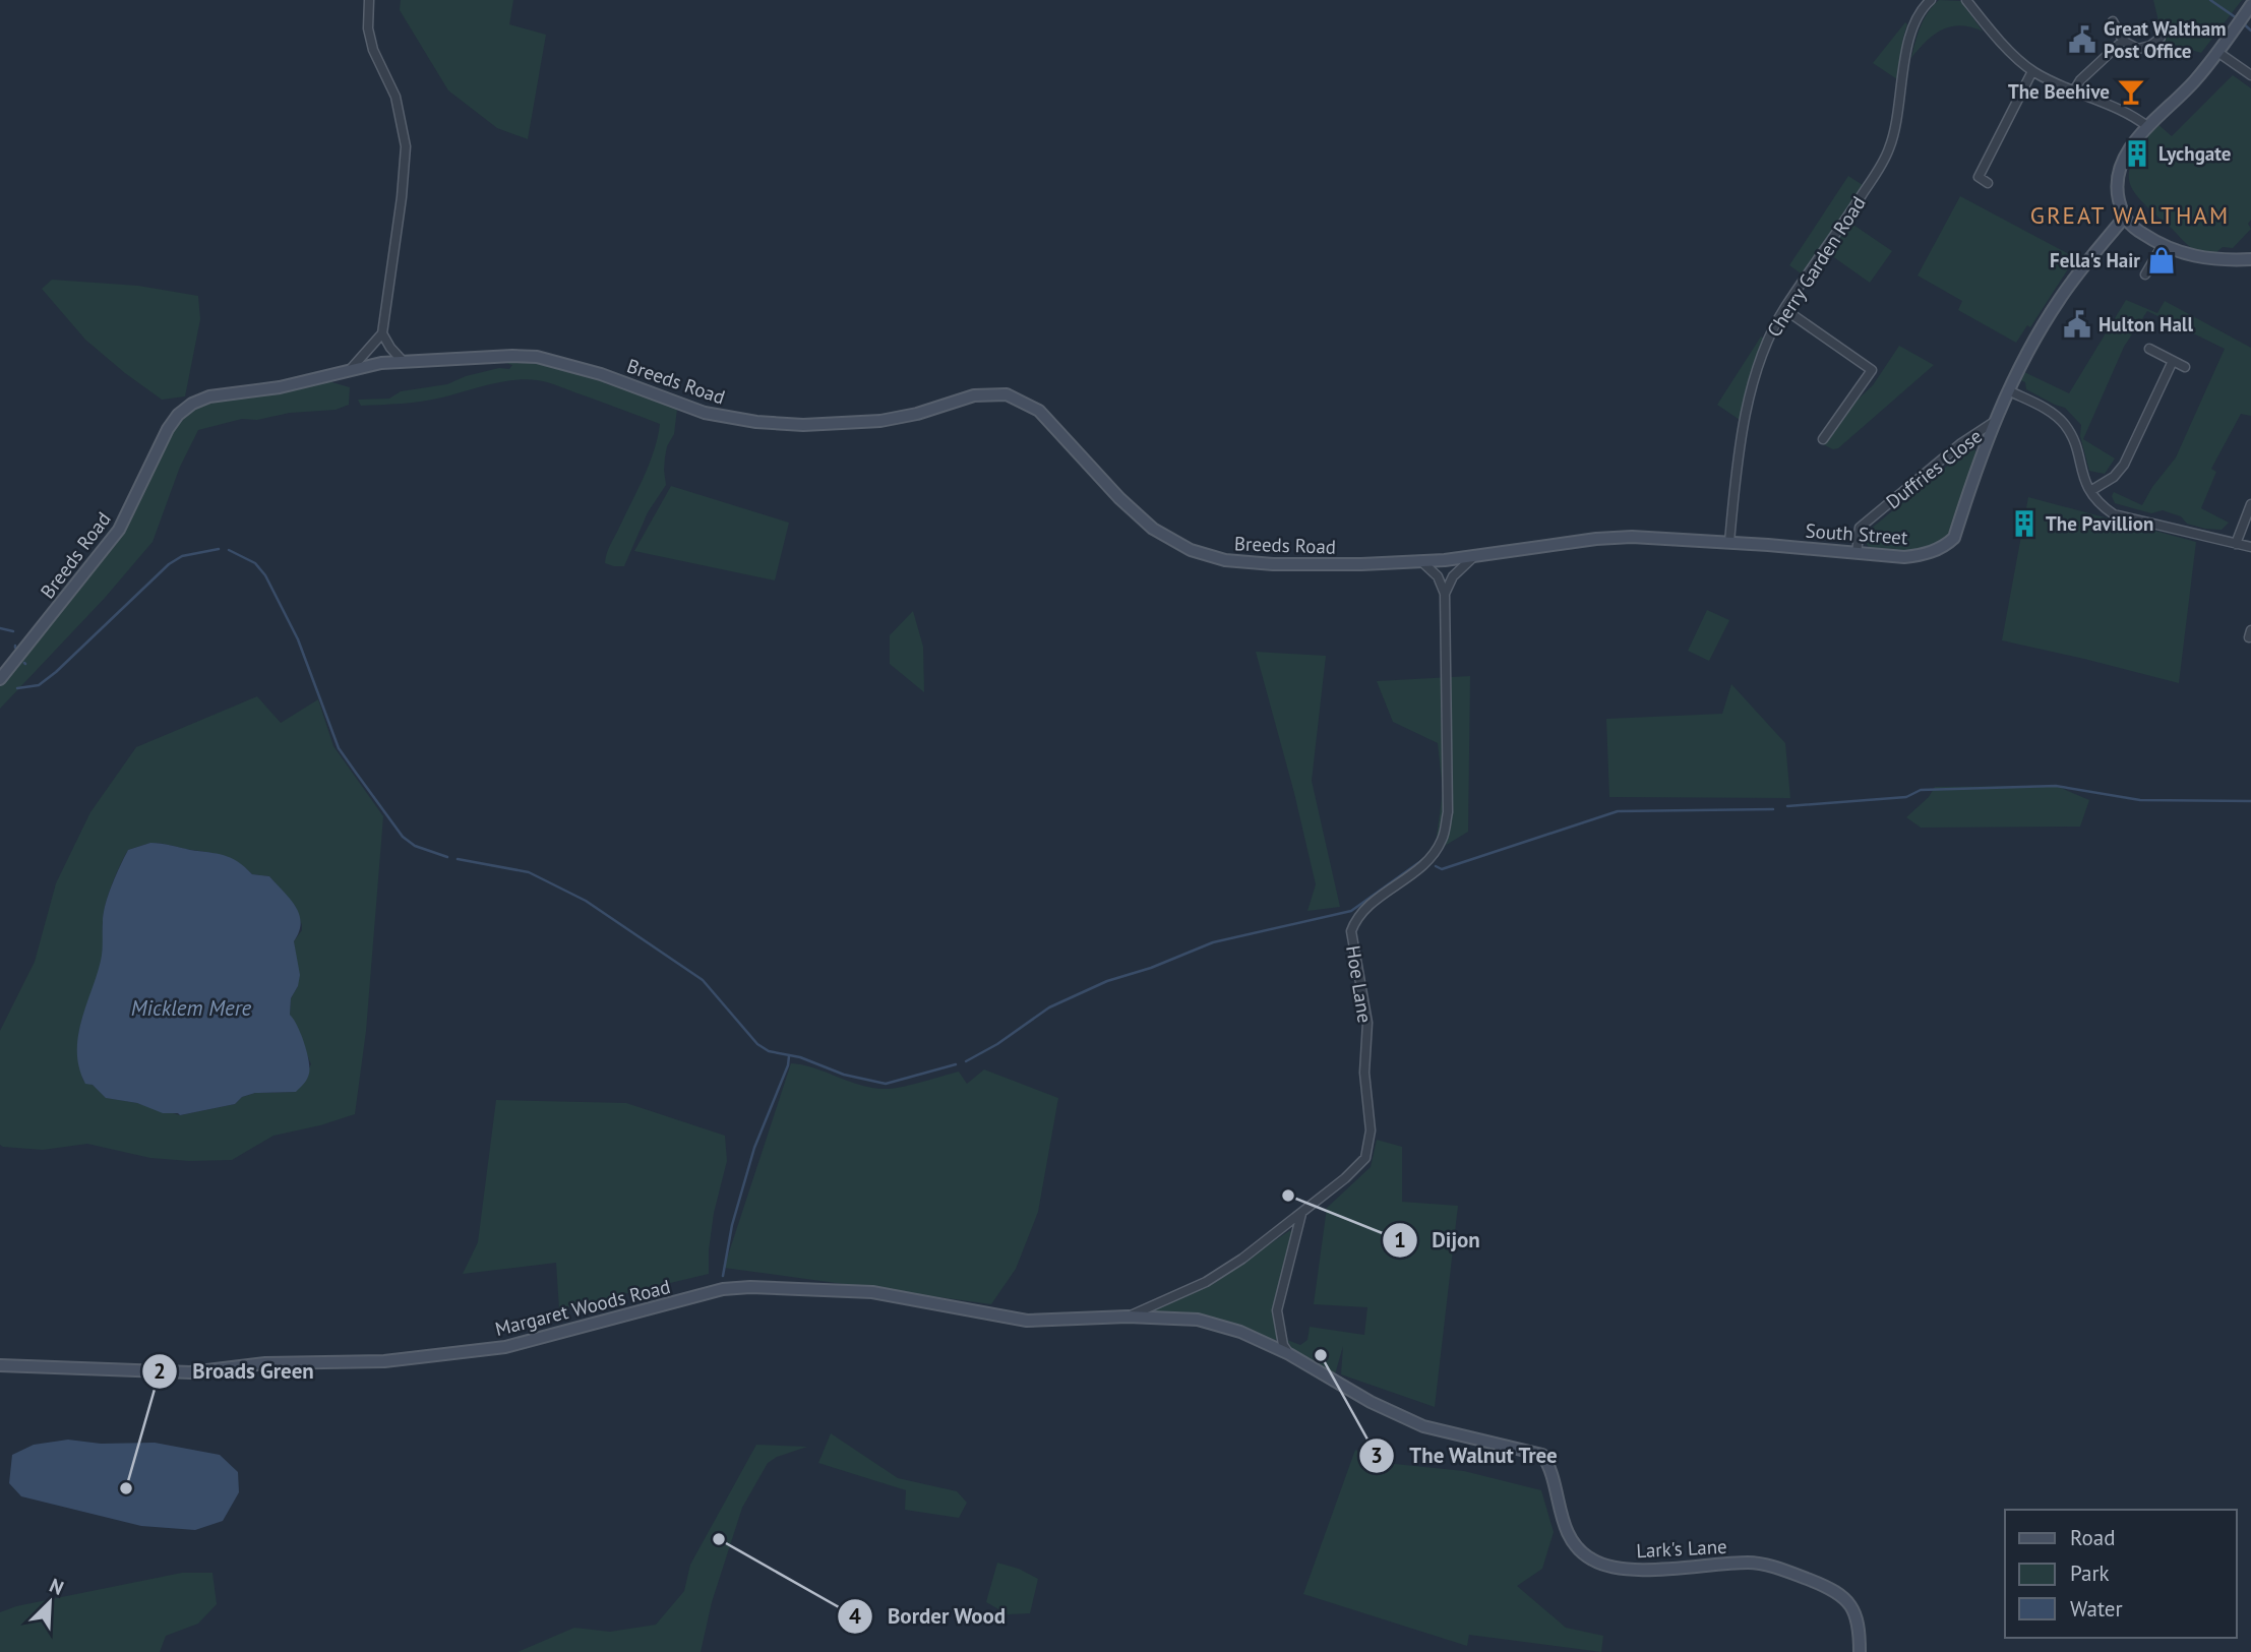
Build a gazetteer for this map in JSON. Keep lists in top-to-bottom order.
{
  "streets": {
    "street": [
      "Cherry Garden Road",
      "Breeds Road",
      "Duffries Close",
      "South Street",
      "Hoe Lane",
      "Margaret Woods Road",
      "Lark's Lane"
    ]
  },
  "crossings": [
    ["Cherry Garden Road", "South Street"],
    ["Breeds Road", "South Street"],
    ["Duffries Close", "South Street"],
    ["Hoe Lane", "Margaret Woods Road"],
    ["Hoe Lane", "Lark's Lane"],
    ["Margaret Woods Road", "Lark's Lane"]
  ],
  "districts": ["GREAT WALTHAM"],
  "water": ["Micklem Mere"],
  "places": {
    "public building": ["Great Waltham Post Office", "Hulton Hall"],
    "bar": ["The Beehive"],
    "building": ["Lychgate", "The Pavillion"],
    "shop": ["Fella's Hair"],
    "other": [
      "Dijon",
      "The Walnut Tree",
      "Broads Green",
      "Border Wood"
    ]
  },
  "legend": ["Road", "Park", "Water"],
  "north": "top right"
}
